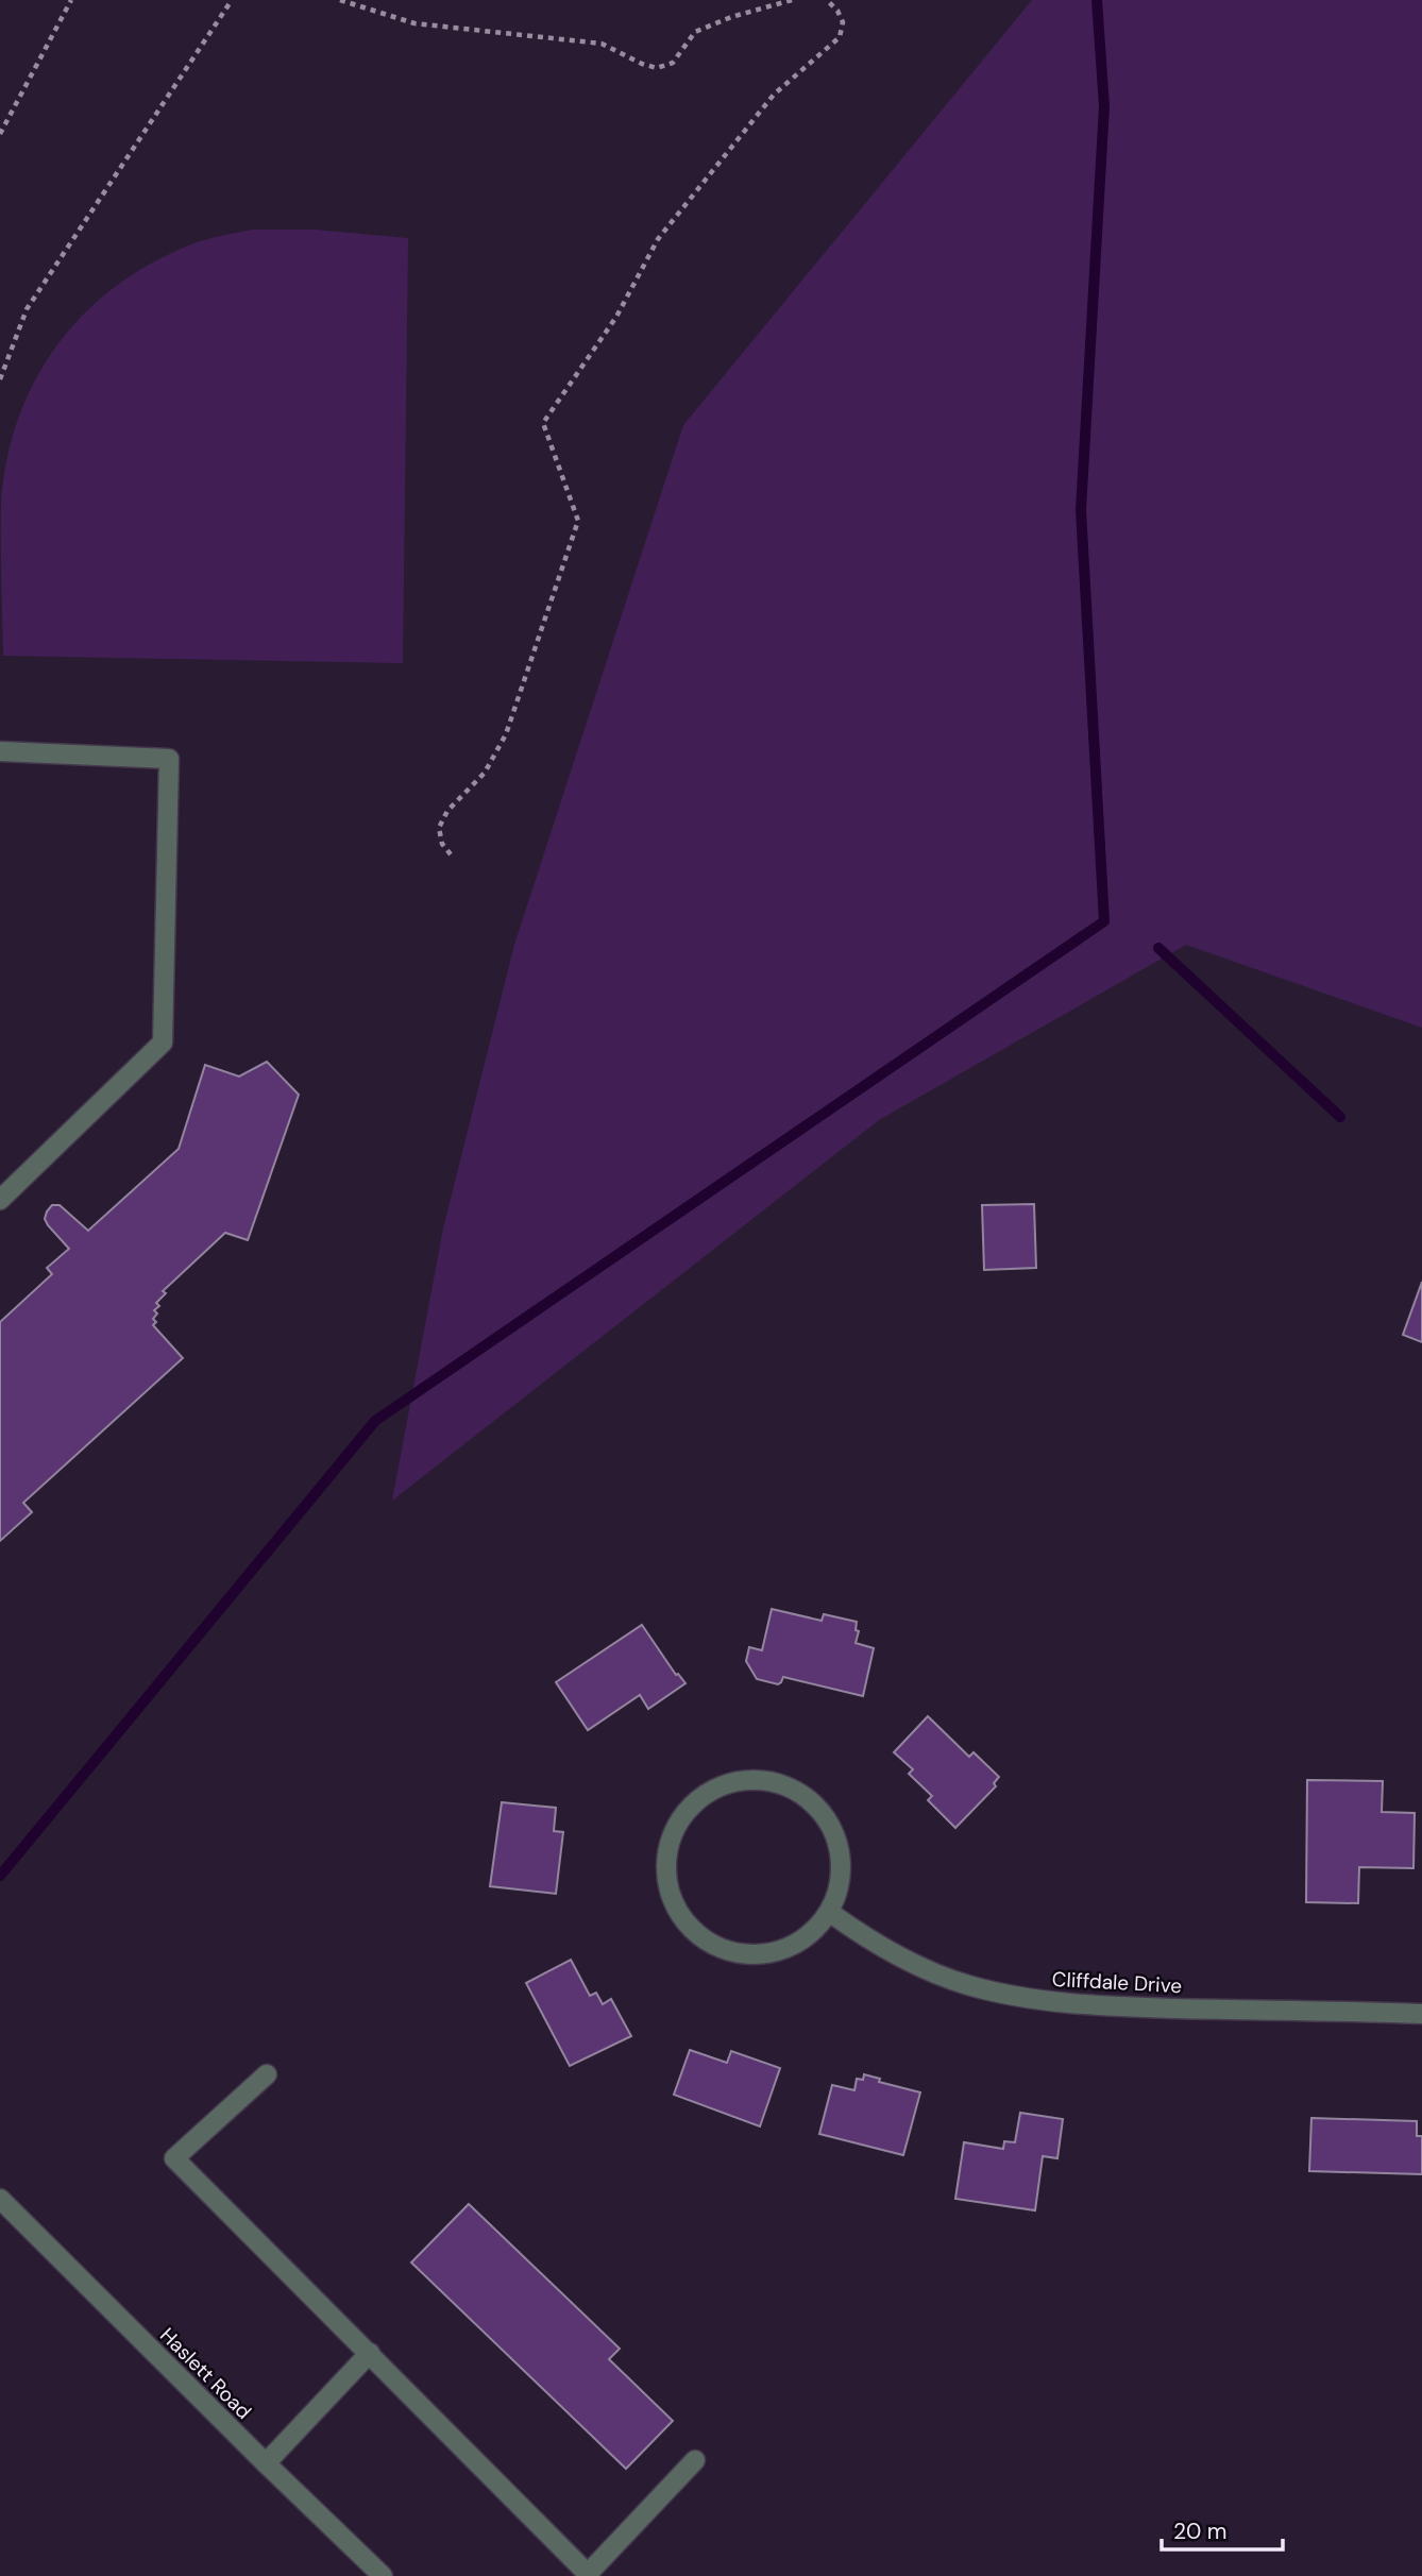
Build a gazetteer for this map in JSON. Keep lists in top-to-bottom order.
{
  "streets": {
    "street": ["Cliffdale Drive", "Haslett Road"]
  },
  "scale_bar": "20 m"
}
